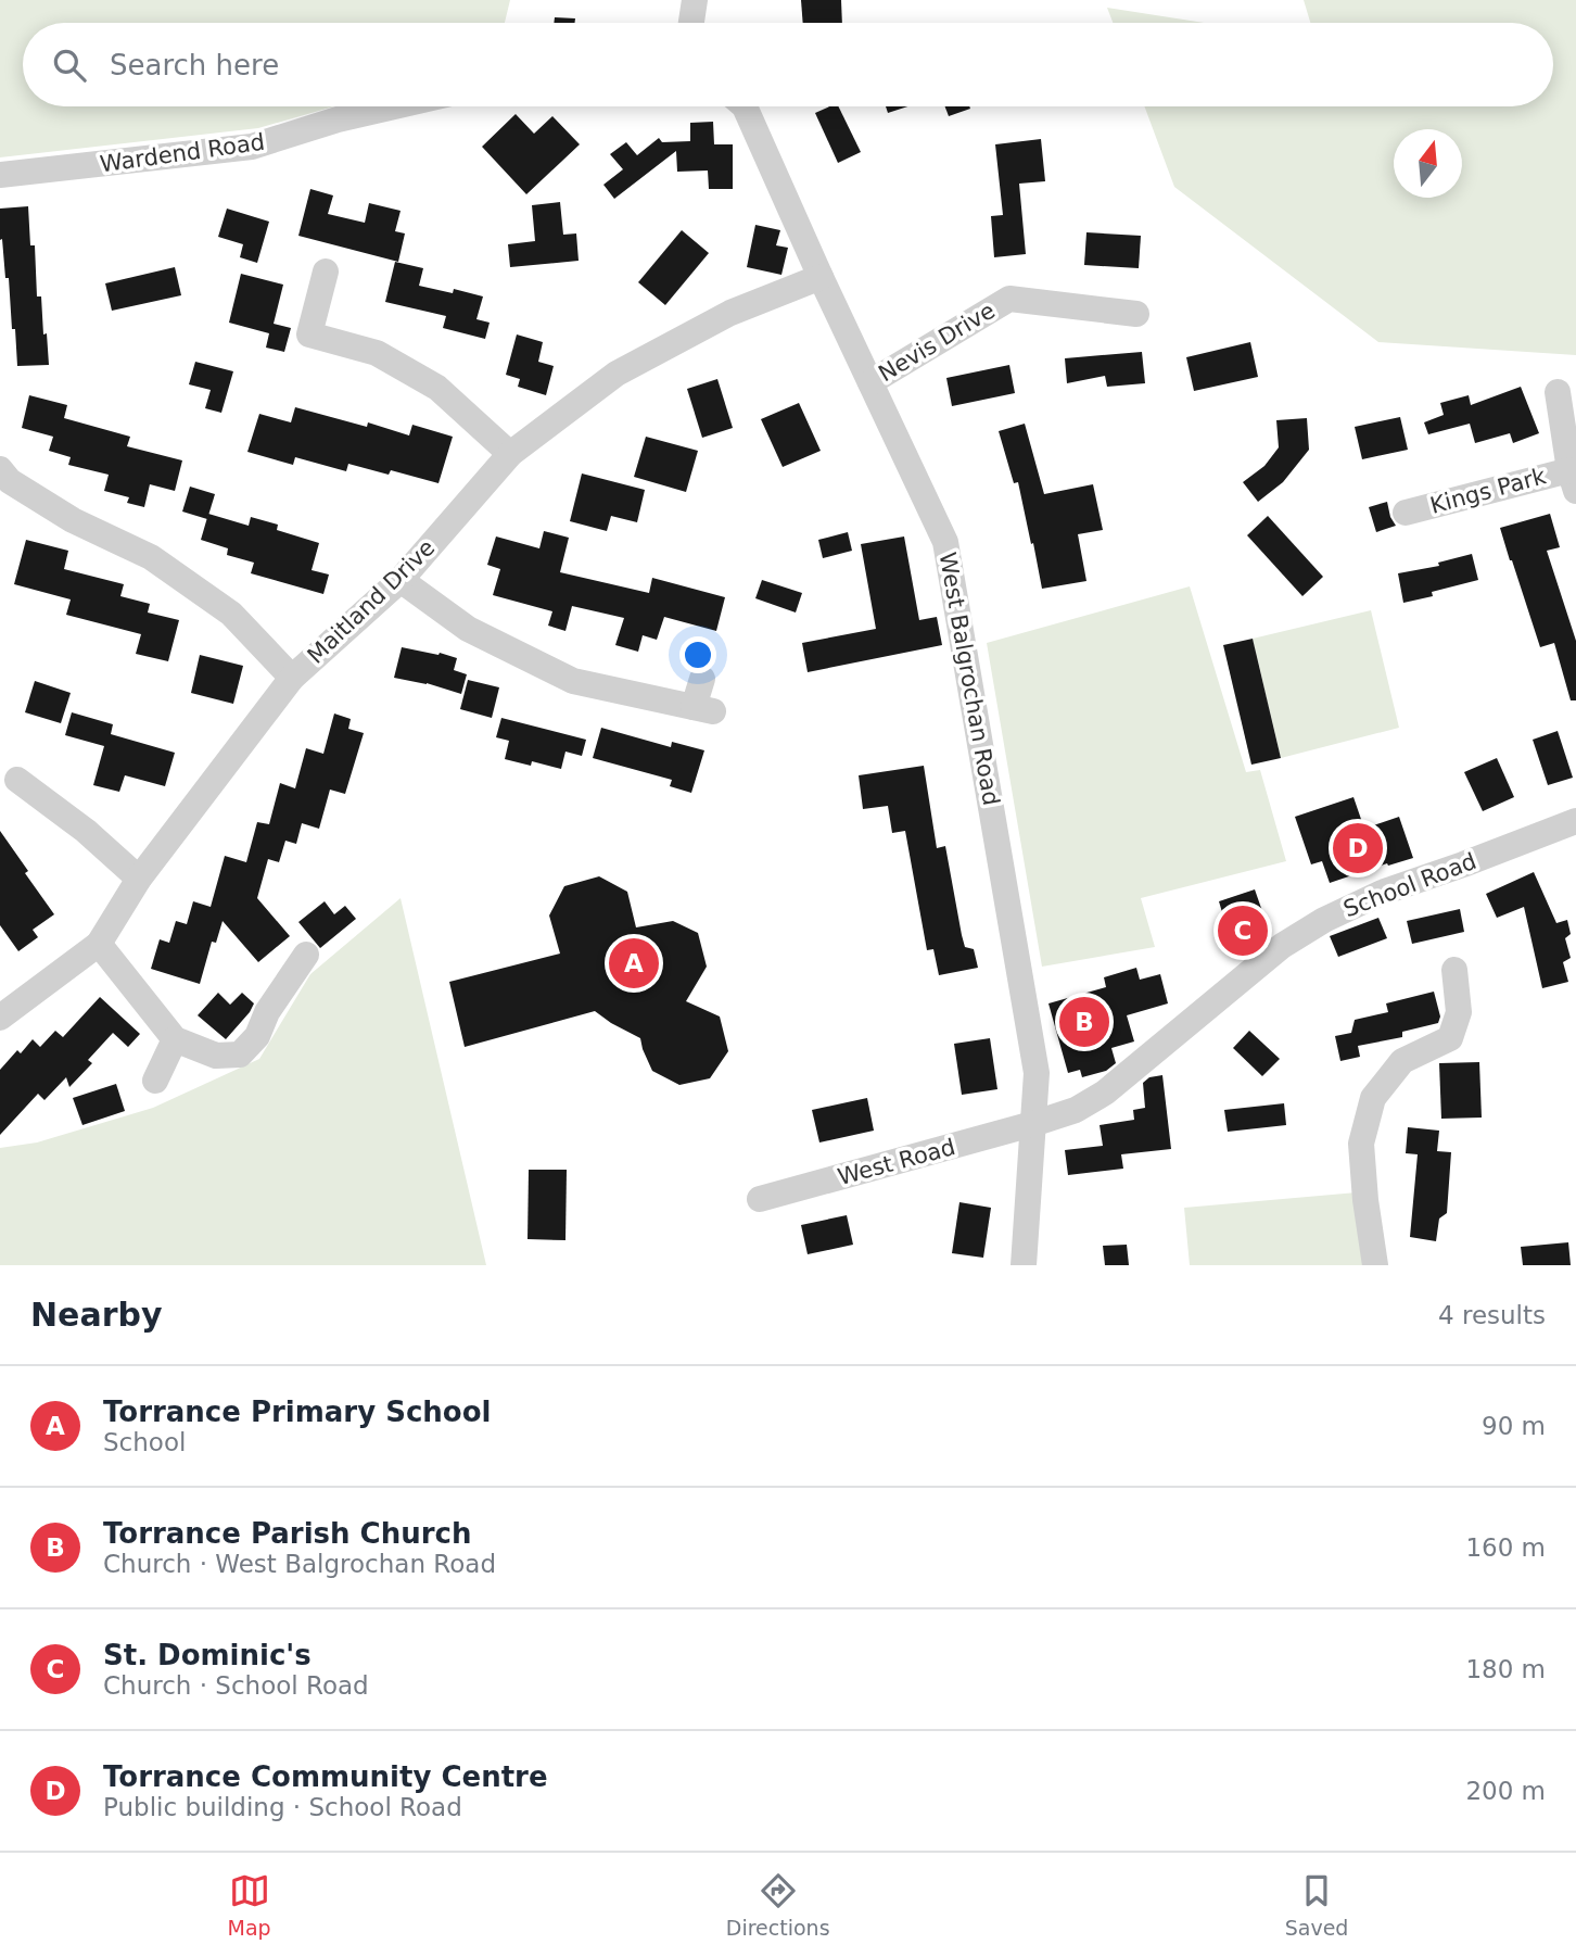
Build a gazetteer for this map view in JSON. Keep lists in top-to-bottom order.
{
  "streets": {
    "street": [
      "Wardend Road",
      "Nevis Drive",
      "Kings Park",
      "Maitland Drive",
      "West Balgrochan Road",
      "School Road",
      "West Road"
    ]
  },
  "crossings": [
    ["Nevis Drive", "West Balgrochan Road"],
    ["Maitland Drive", "West Balgrochan Road"],
    ["West Balgrochan Road", "School Road"],
    ["West Balgrochan Road", "West Road"],
    ["School Road", "West Road"]
  ],
  "north": "top",
  "page": {
    "search": "Search here",
    "pins": [
      "D",
      "C",
      "A",
      "B"
    ],
    "heading": ["Nearby", "4 results"],
    "list": [
      {
        "mark": "A",
        "name": "Torrance Primary School",
        "note": "School",
        "value": "90 m"
      },
      {
        "mark": "B",
        "name": "Torrance Parish Church",
        "note": "Church · West Balgrochan Road",
        "value": "160 m"
      },
      {
        "mark": "C",
        "name": "St. Dominic's",
        "note": "Church · School Road",
        "value": "180 m"
      },
      {
        "mark": "D",
        "name": "Torrance Community Centre",
        "note": "Public building · School Road",
        "value": "200 m"
      }
    ],
    "nav": ["Map", "Directions", "Saved"]
  }
}
